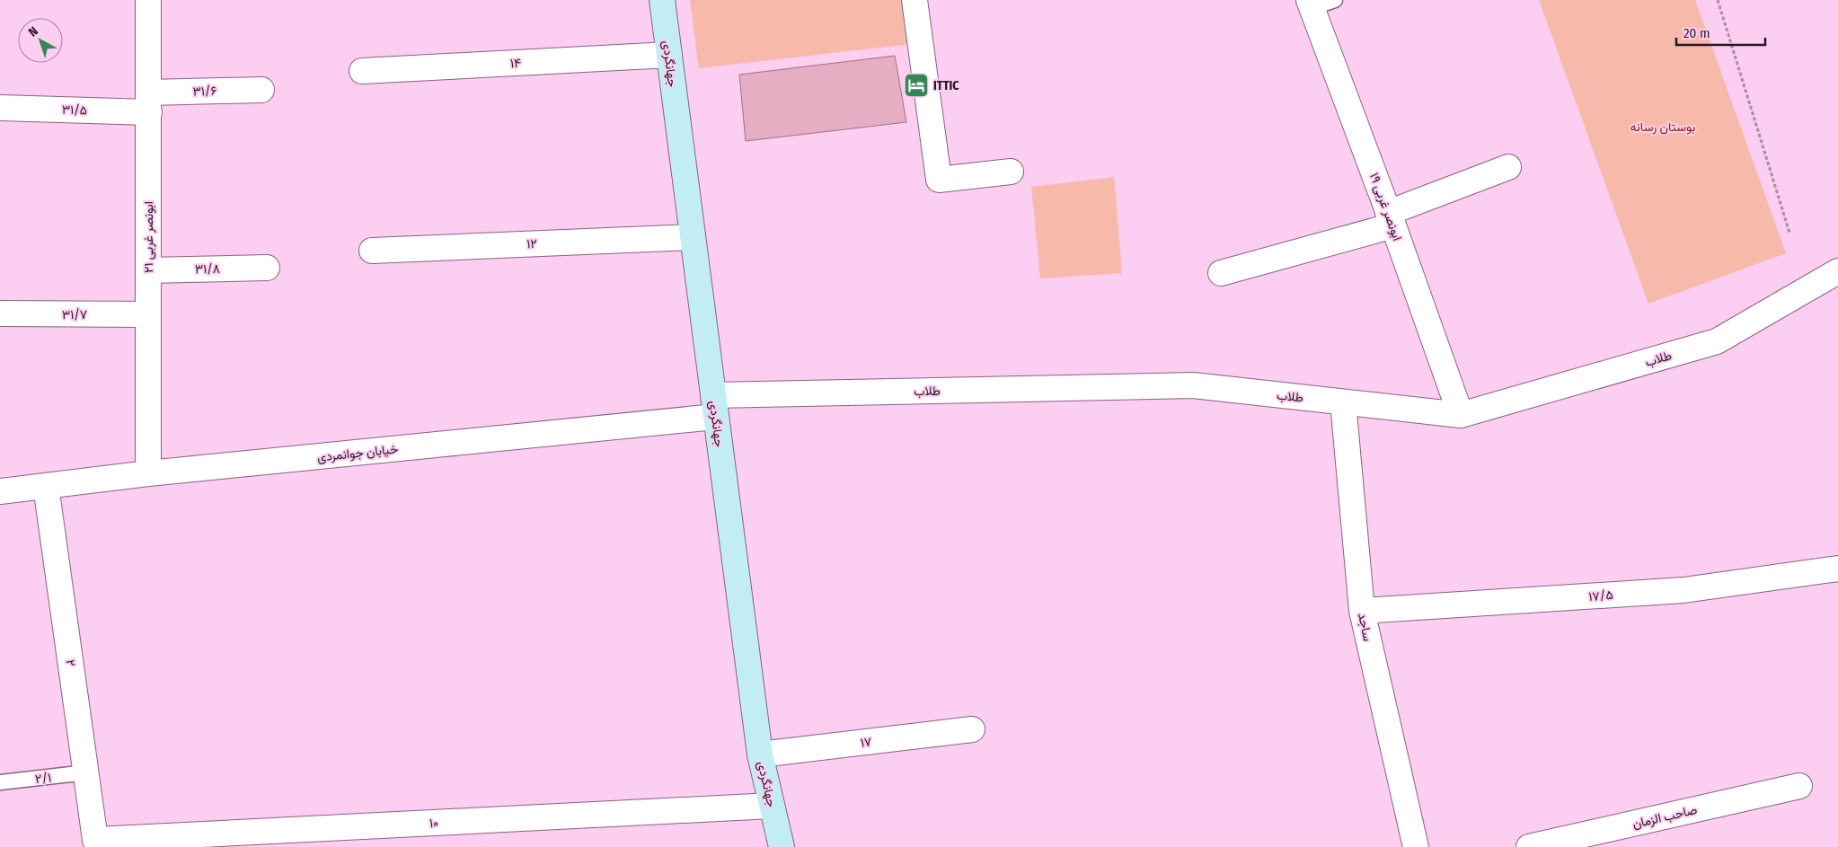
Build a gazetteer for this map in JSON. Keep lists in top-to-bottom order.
{
  "streets": {
    "street": [
      "۱۴",
      "جهانگردی",
      "۳۱/۶",
      "۳۱/۵",
      "ابونصر غربی ۱۹",
      "ابونصر غربی ۲۱",
      "۱۲",
      "۳۱/۸",
      "۳۱/۷",
      "طلاب",
      "خیابان جوانمردی",
      "۱۷/۵",
      "ساجد",
      "۲",
      "۱۷",
      "صاحب الزمان",
      "۱۰"
    ],
    "lane": ["۲/۱"]
  },
  "crossings": [
    ["۱۴", "جهانگردی"],
    ["جهانگردی", "۱۲"],
    ["جهانگردی", "طلاب"],
    ["جهانگردی", "خیابان جوانمردی"],
    ["جهانگردی", "۱۷"],
    ["جهانگردی", "۱۰"],
    ["۳۱/۶", "۳۱/۵"],
    ["۳۱/۶", "ابونصر غربی ۲۱"],
    ["۳۱/۵", "ابونصر غربی ۲۱"],
    ["ابونصر غربی ۱۹", "طلاب"],
    ["ابونصر غربی ۲۱", "۳۱/۸"],
    ["ابونصر غربی ۲۱", "۳۱/۷"],
    ["ابونصر غربی ۲۱", "خیابان جوانمردی"],
    ["طلاب", "خیابان جوانمردی"],
    ["طلاب", "ساجد"],
    ["خیابان جوانمردی", "۲"],
    ["۱۷/۵", "ساجد"],
    ["۲", "۲/۱"],
    ["۲", "۱۰"]
  ],
  "parks": ["بوستان رسانه"],
  "places": {
    "hotel": ["ITTIC"]
  },
  "scale_bar": "20 m",
  "north": "top left"
}
